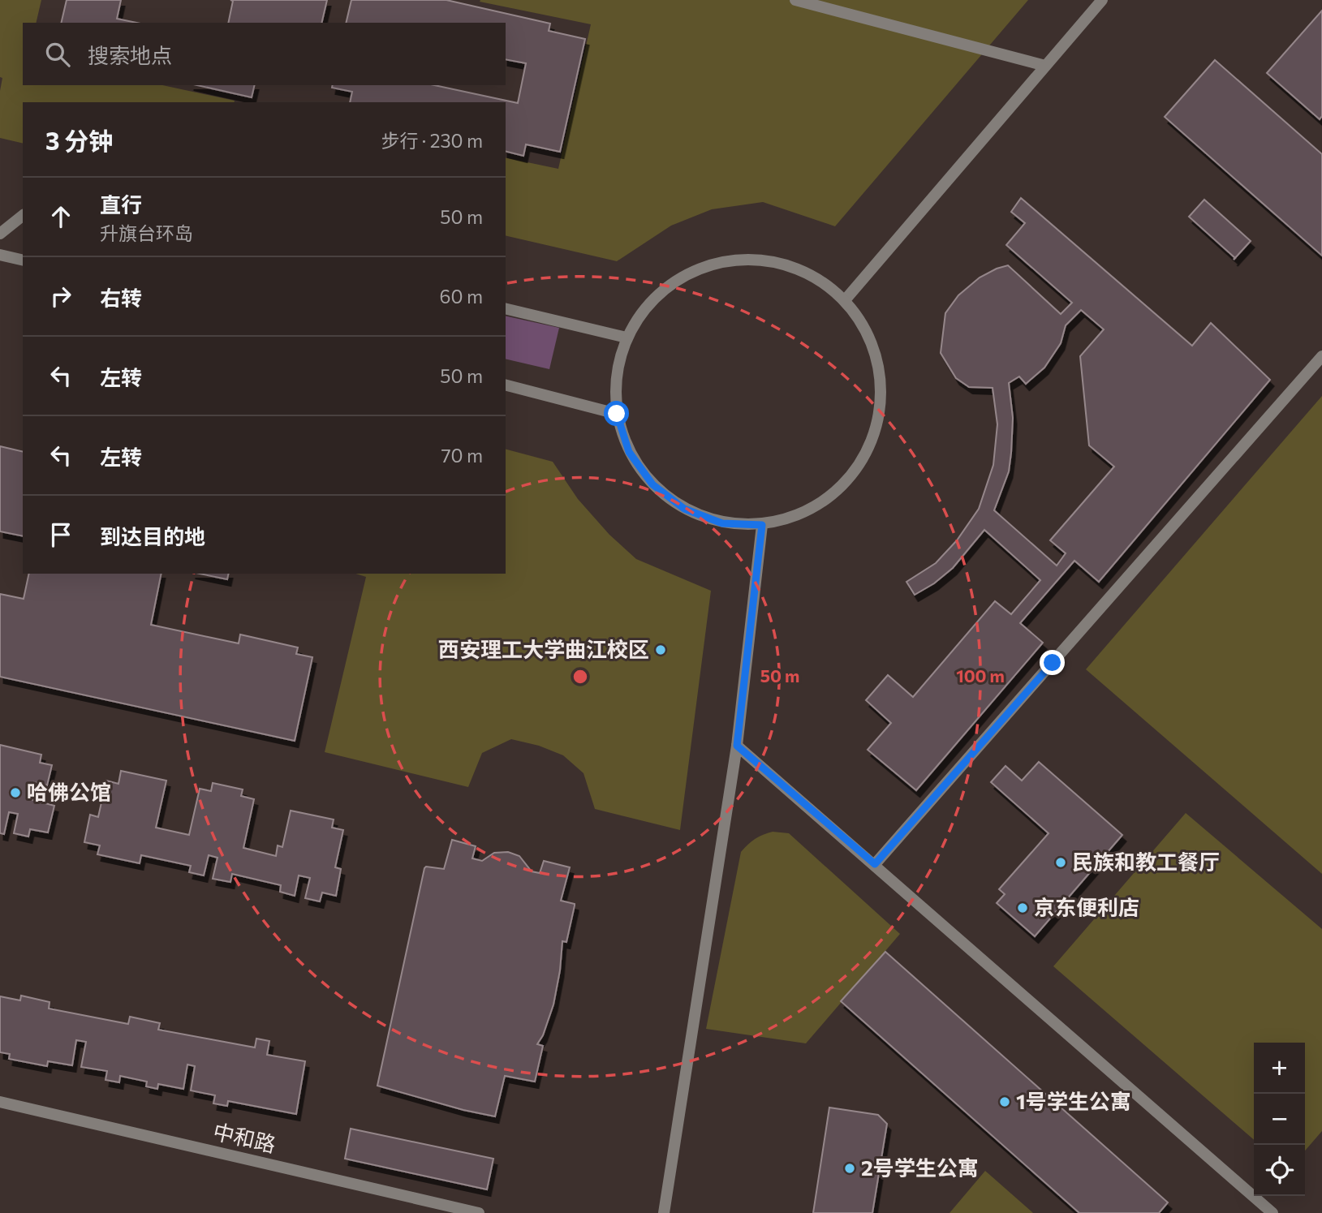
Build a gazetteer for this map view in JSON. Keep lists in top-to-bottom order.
{
  "streets": {
    "street": ["中和路"]
  },
  "places": [
    "西安理工大学曲江校区",
    "哈佛公馆",
    "民族和教工餐厅",
    "京东便利店",
    "1号学生公寓",
    "2号学生公寓"
  ],
  "page": {
    "search": "搜索地点",
    "heading": ["3 分钟", "步行 · 230 m"],
    "list": [
      ["直行", "升旗台环岛", "50 m"],
      ["右转", "60 m"],
      ["左转", "50 m"],
      ["左转", "70 m"],
      "到达目的地"
    ],
    "map_buttons": ["+", "−"]
  },
  "rings": ["50 m", "100 m"]
}
